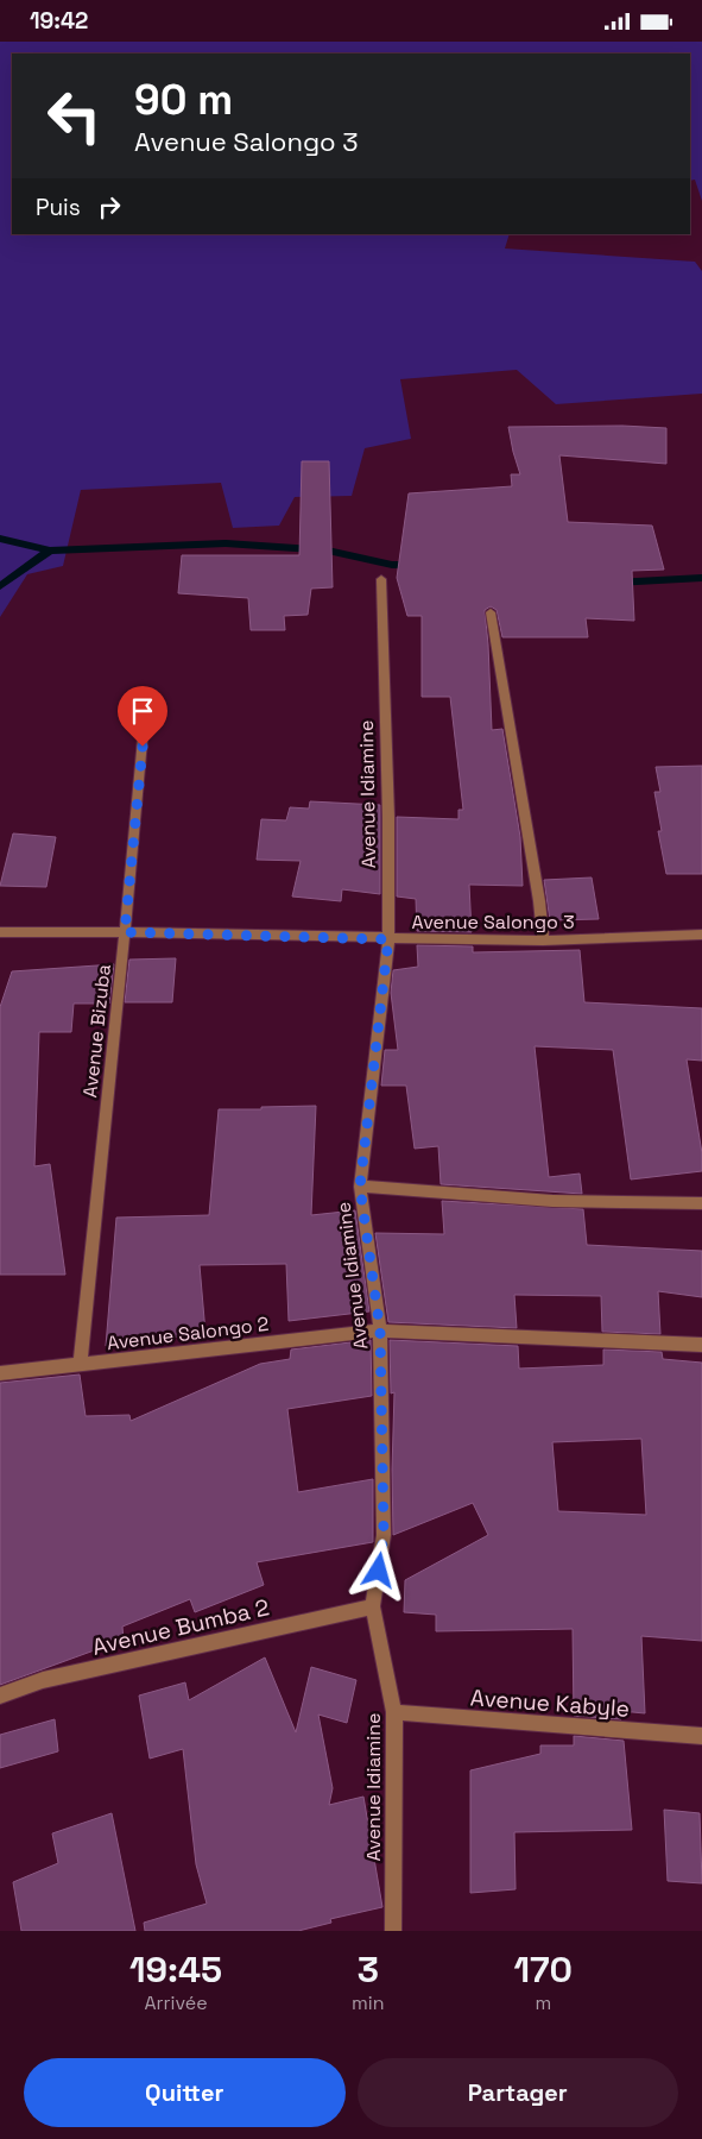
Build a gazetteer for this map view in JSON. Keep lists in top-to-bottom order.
{
  "streets": {
    "street": [
      "Avenue Idiamine",
      "Avenue Salongo 3",
      "Avenue Bizuba",
      "Avenue Salongo 2",
      "Avenue Bumba 2",
      "Avenue Kabyle"
    ]
  },
  "crossings": [
    ["Avenue Idiamine", "Avenue Salongo 3"],
    ["Avenue Idiamine", "Avenue Salongo 2"],
    ["Avenue Idiamine", "Avenue Bumba 2"],
    ["Avenue Idiamine", "Avenue Kabyle"],
    ["Avenue Salongo 3", "Avenue Bizuba"],
    ["Avenue Bizuba", "Avenue Salongo 2"]
  ],
  "page": {
    "status": "19:42",
    "turn": ["90 m", "Avenue Salongo 3"],
    "then": "Puis",
    "eta": [
      "19:45",
      "Arrivée",
      "3",
      "min",
      "170",
      "m"
    ],
    "buttons": ["Quitter", "Partager"]
  }
}
